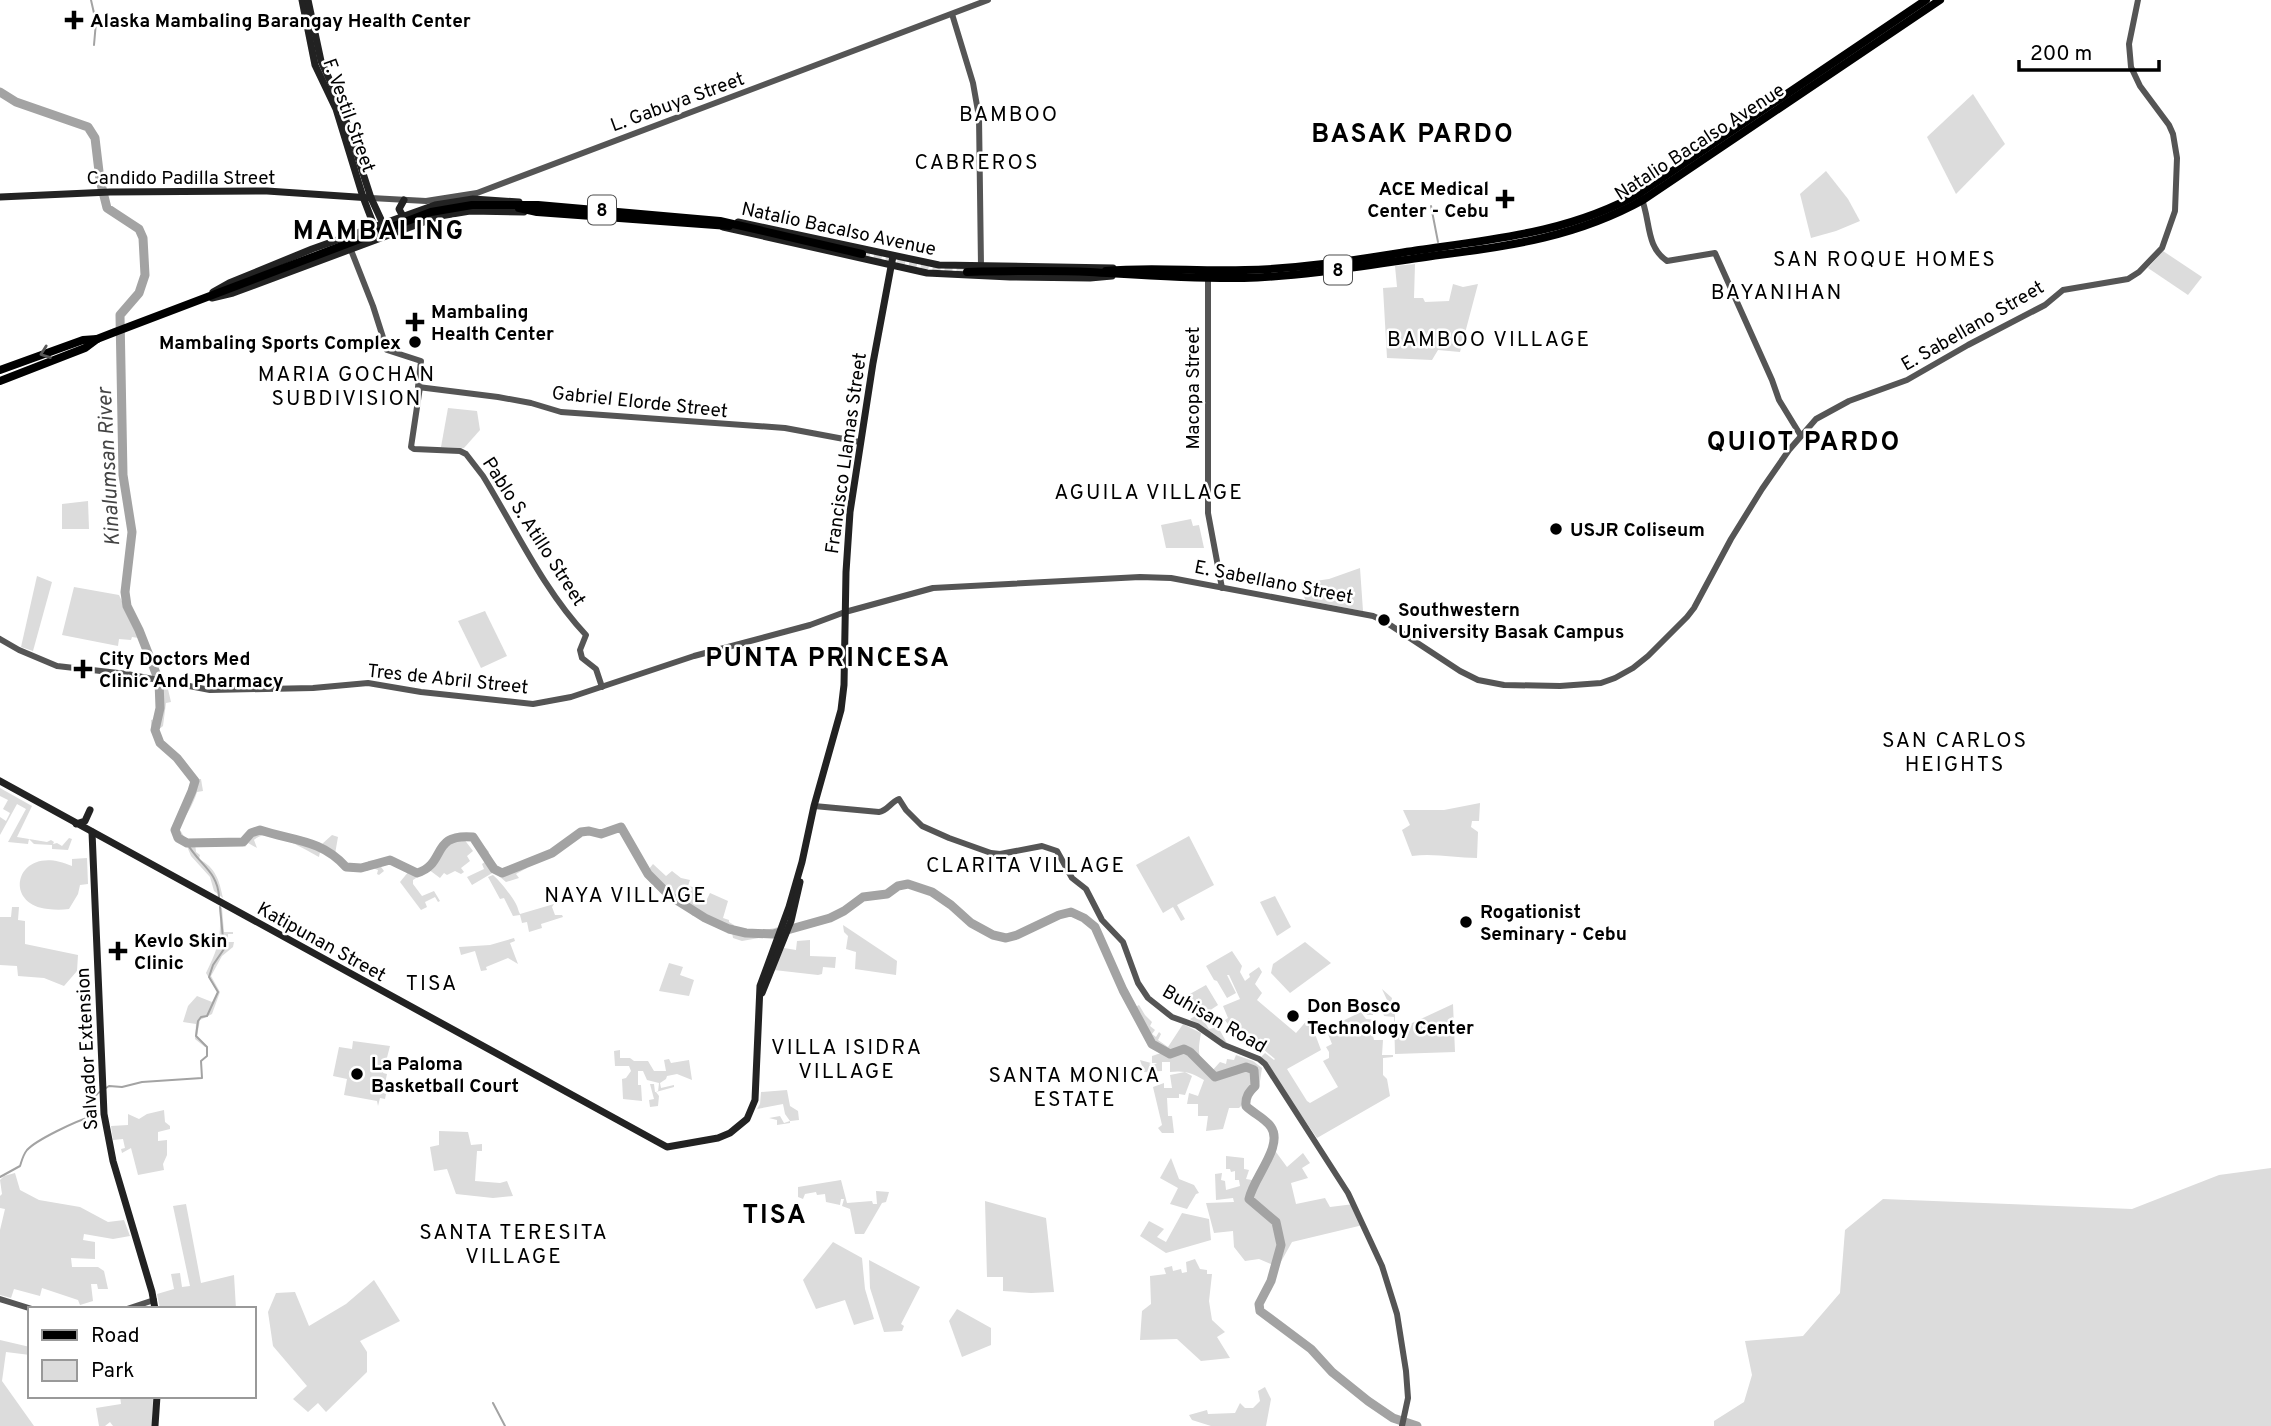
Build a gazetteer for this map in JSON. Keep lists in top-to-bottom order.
{
  "streets": {
    "main road": [
      "F. Vestil Street",
      "Natalio Bacalso Avenue",
      "Candido Padilla Street",
      "8",
      "Francisco Llamas Street",
      "Katipunan Street",
      "Salvador Extension"
    ],
    "street": [
      "L. Gabuya Street",
      "E. Sabellano Street",
      "Macopa Street",
      "Gabriel Elorde Street",
      "Pablo S. Atillo Street",
      "Tres de Abril Street",
      "Buhisan Road"
    ]
  },
  "crossings": [
    ["L. Gabuya Street", "F. Vestil Street"],
    ["L. Gabuya Street", "Candido Padilla Street"],
    ["F. Vestil Street", "Natalio Bacalso Avenue"],
    ["F. Vestil Street", "Candido Padilla Street"],
    ["Natalio Bacalso Avenue", "Macopa Street"],
    ["Natalio Bacalso Avenue", "Francisco Llamas Street"],
    ["E. Sabellano Street", "Macopa Street"],
    ["E. Sabellano Street", "Francisco Llamas Street"],
    ["E. Sabellano Street", "Tres de Abril Street"],
    ["Gabriel Elorde Street", "Francisco Llamas Street"],
    ["Gabriel Elorde Street", "Pablo S. Atillo Street"],
    ["Francisco Llamas Street", "Tres de Abril Street"],
    ["Francisco Llamas Street", "Katipunan Street"],
    ["Francisco Llamas Street", "Buhisan Road"],
    ["Pablo S. Atillo Street", "Tres de Abril Street"],
    ["Katipunan Street", "Salvador Extension"]
  ],
  "districts": [
    "BAMBOO",
    "BASAK PARDO",
    "CABREROS",
    "MAMBALING",
    "SAN ROQUE HOMES",
    "BAYANIHAN",
    "BAMBOO VILLAGE",
    "MARIA GOCHAN SUBDIVISION",
    "QUIOT PARDO",
    "AGUILA VILLAGE",
    "PUNTA PRINCESA",
    "SAN CARLOS HEIGHTS",
    "CLARITA VILLAGE",
    "NAYA VILLAGE",
    "TISA",
    "VILLA ISIDRA VILLAGE",
    "SANTA MONICA ESTATE",
    "TISA",
    "SANTA TERESITA VILLAGE"
  ],
  "water": ["Kinalumsan River"],
  "places": {
    "health": [
      "Alaska Mambaling Barangay Health Center",
      "ACE Medical Center - Cebu",
      "Mambaling Health Center",
      "City Doctors Med Clinic And Pharmacy",
      "Kevlo Skin Clinic"
    ],
    "other": [
      "Mambaling Sports Complex",
      "USJR Coliseum",
      "Southwestern University Basak Campus",
      "Rogationist Seminary - Cebu",
      "Don Bosco Technology Center",
      "La Paloma Basketball Court"
    ]
  },
  "legend": ["Road", "Park"],
  "scale_bar": "200 m"
}
